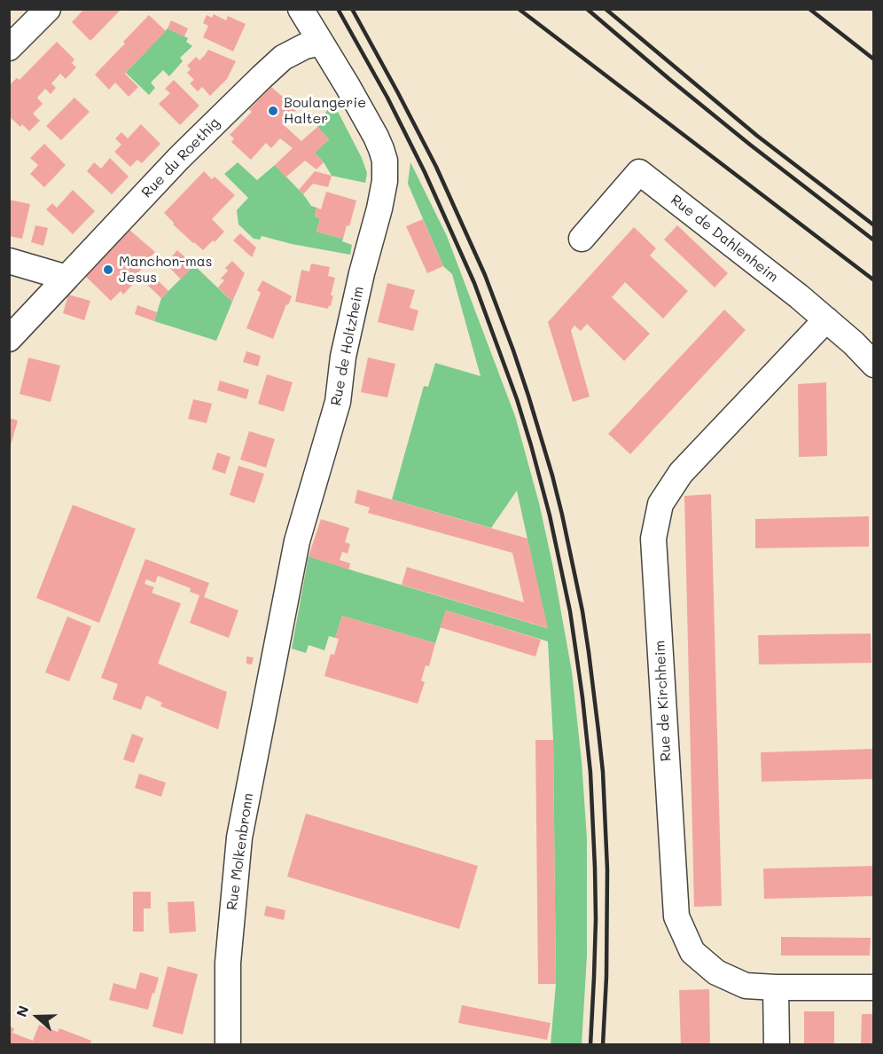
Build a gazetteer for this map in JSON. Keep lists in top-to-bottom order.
{
  "streets": {
    "street": [
      "Rue du Roethig",
      "Rue de Dahlenheim",
      "Rue de Holtzheim",
      "Rue de Kirchheim",
      "Rue Molkenbronn"
    ]
  },
  "crossings": [
    ["Rue du Roethig", "Rue de Holtzheim"],
    ["Rue de Dahlenheim", "Rue de Kirchheim"],
    ["Rue de Holtzheim", "Rue Molkenbronn"]
  ],
  "places": ["Boulangerie Halter", "Manchon-mas Jesus"],
  "north": "left"
}
